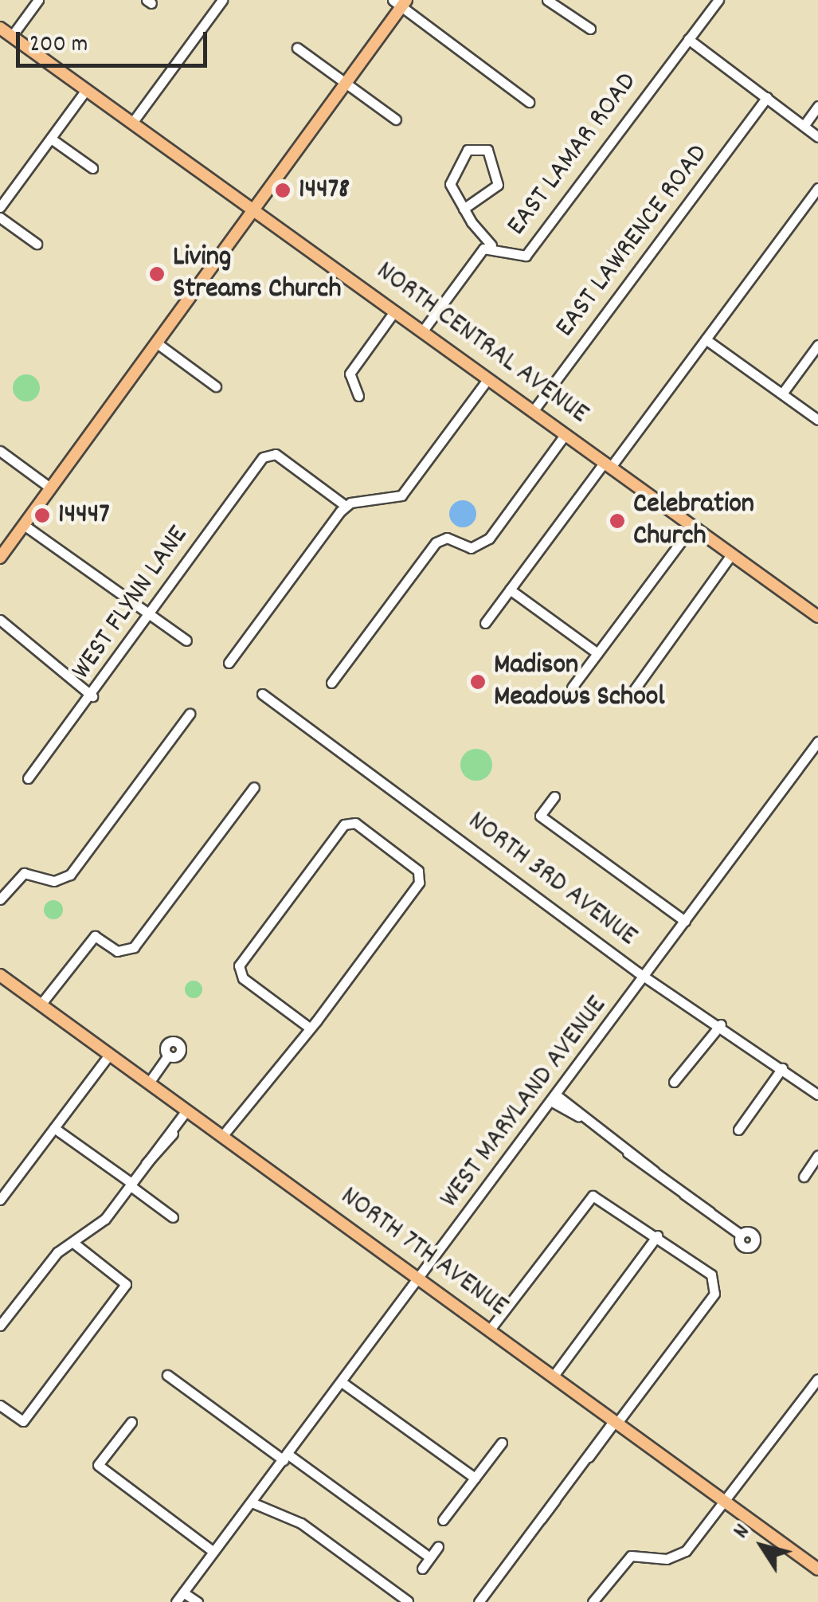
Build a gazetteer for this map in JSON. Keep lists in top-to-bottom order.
{
  "streets": {
    "main road": ["NORTH CENTRAL AVENUE", "NORTH 7TH AVENUE"],
    "street": [
      "EAST LAMAR ROAD",
      "EAST LAWRENCE ROAD",
      "WEST FLYNN LANE",
      "NORTH 3RD AVENUE",
      "WEST MARYLAND AVENUE"
    ]
  },
  "crossings": [
    ["EAST LAMAR ROAD", "NORTH CENTRAL AVENUE"],
    ["EAST LAWRENCE ROAD", "NORTH CENTRAL AVENUE"],
    ["NORTH 3RD AVENUE", "WEST MARYLAND AVENUE"],
    ["WEST MARYLAND AVENUE", "NORTH 7TH AVENUE"]
  ],
  "places": [
    "14478",
    "Living Streams Church",
    "14447",
    "Celebration Church",
    "Madison Meadows School"
  ],
  "scale_bar": "200 m",
  "north": "top left"
}
